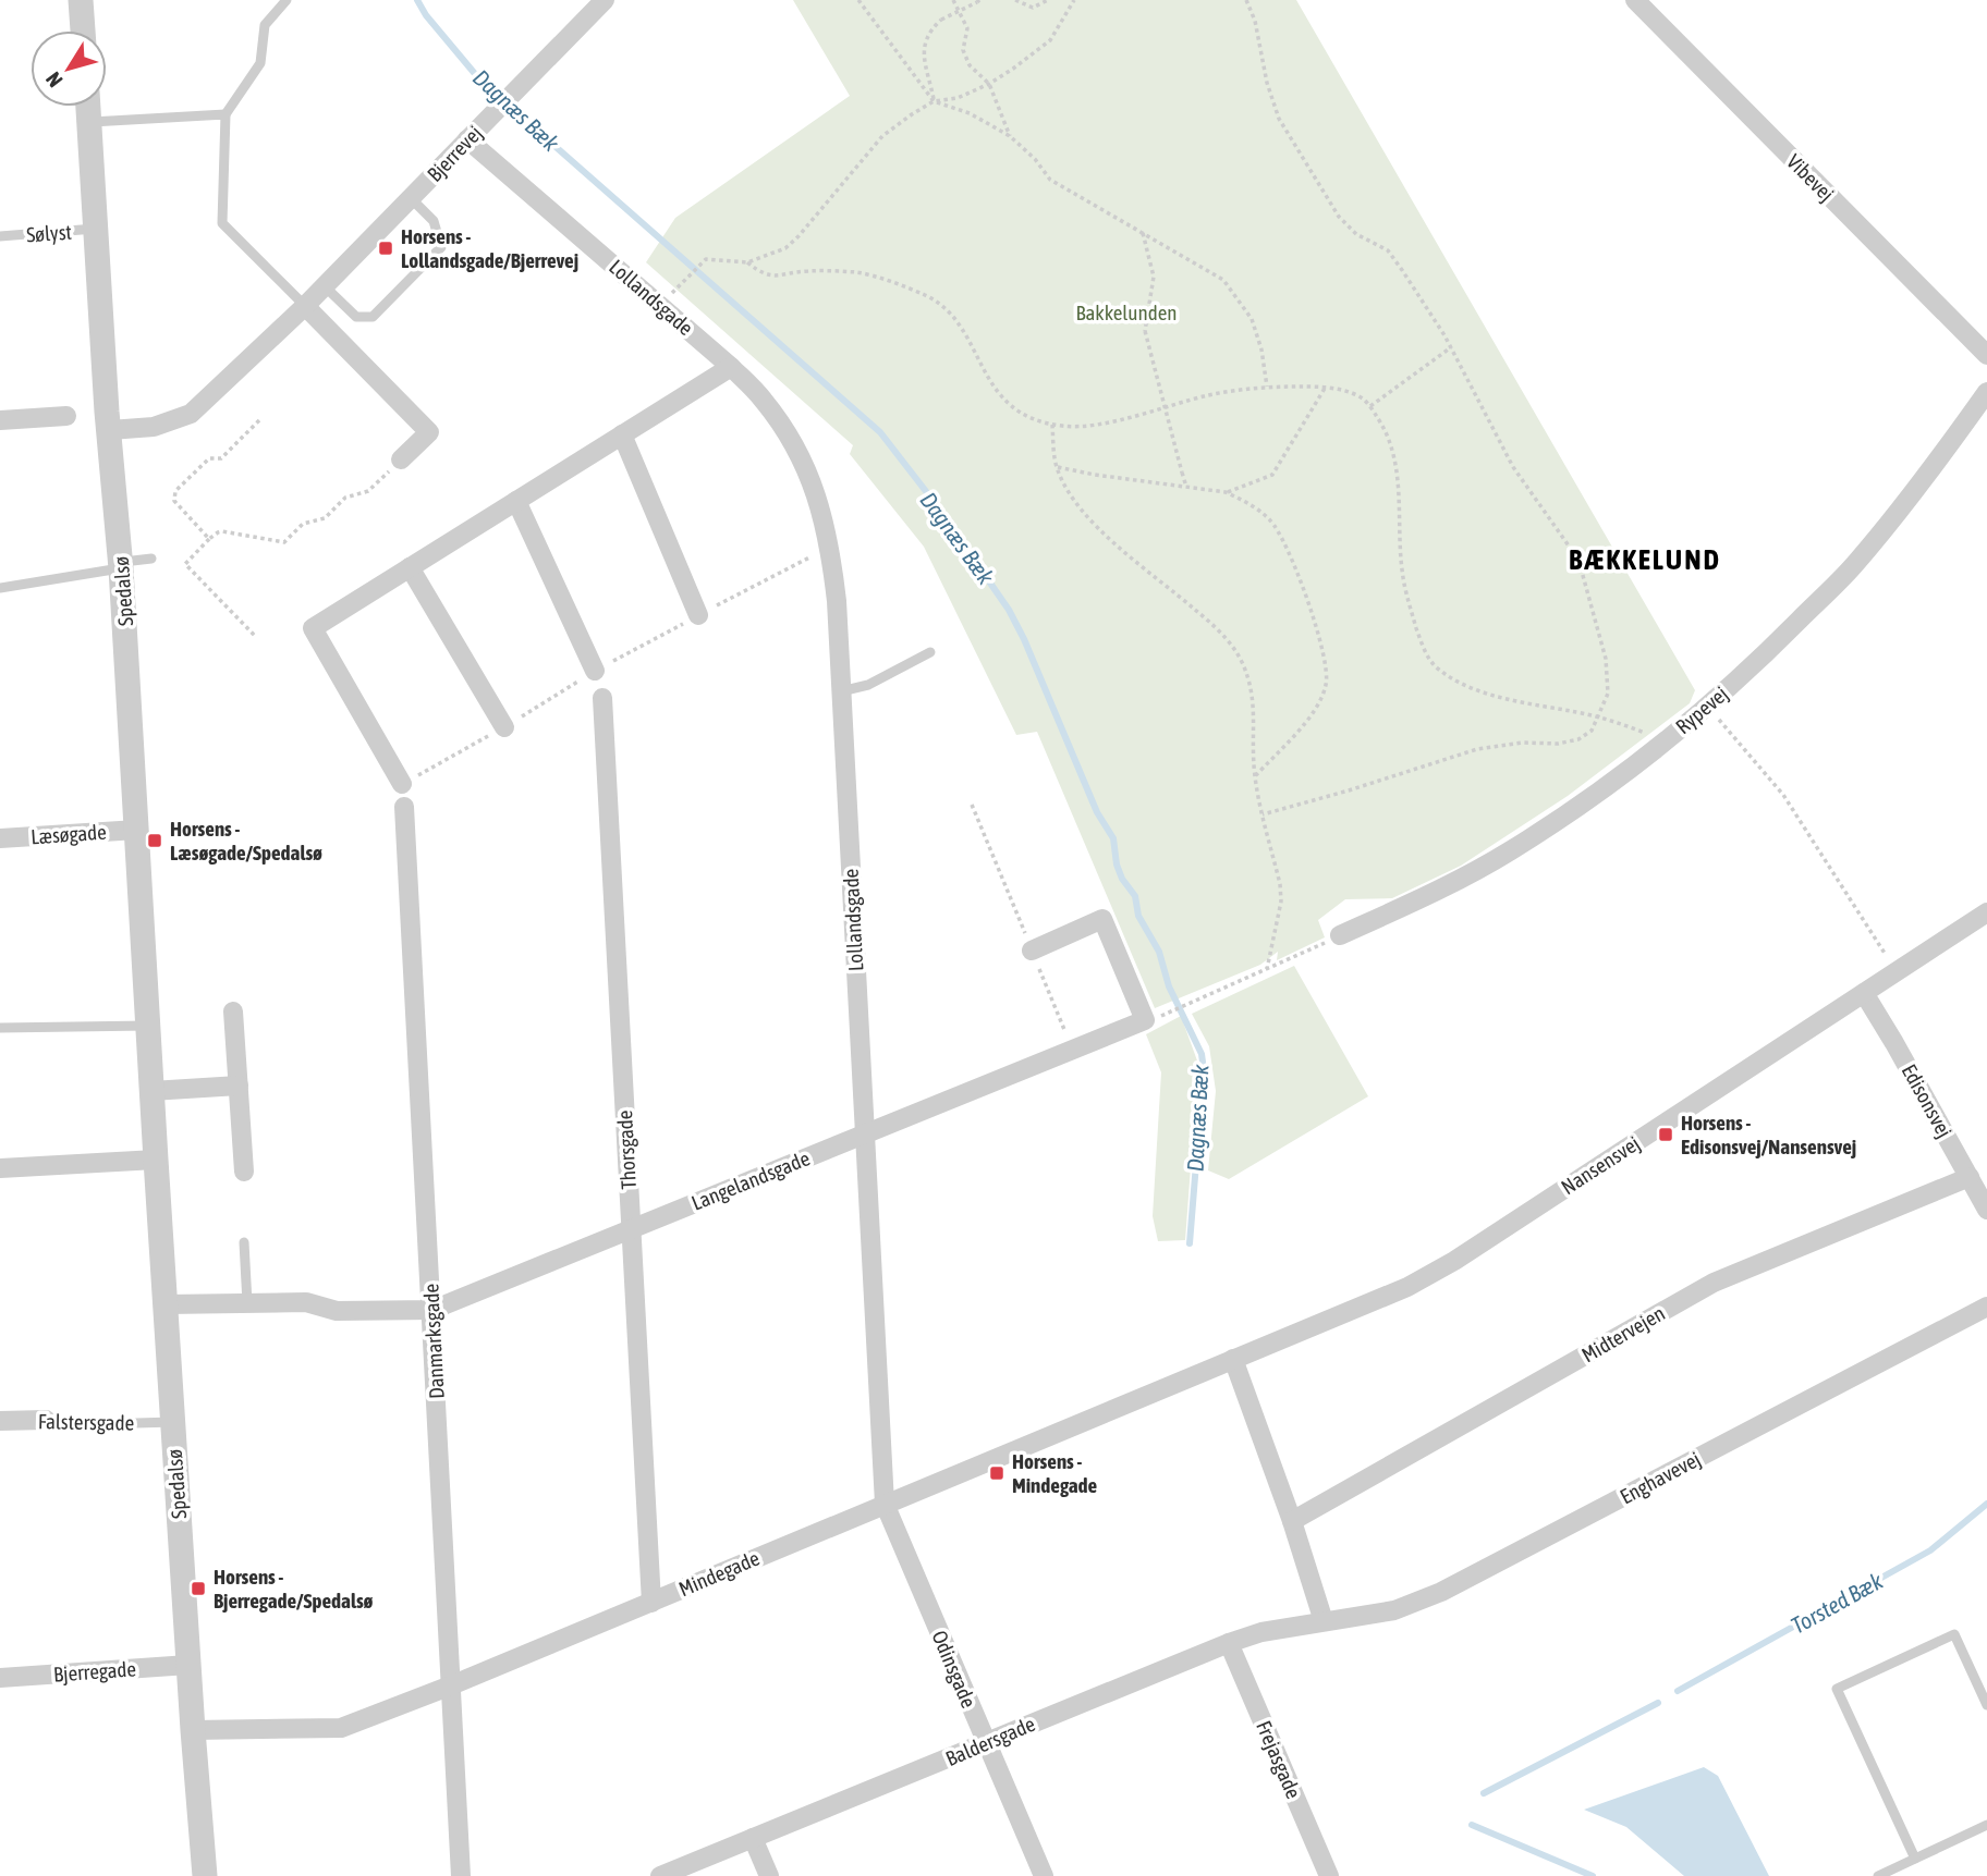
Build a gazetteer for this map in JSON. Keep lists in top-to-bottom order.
{
  "streets": {
    "street": [
      "Bjerrevej",
      "Vibevej",
      "Lollandsgade",
      "Spedalsø",
      "Rypevej",
      "Læsøgade",
      "Edisonsvej",
      "Thorsgade",
      "Nansensvej",
      "Langelandsgade",
      "Midtervejen",
      "Danmarksgade",
      "Falstersgade",
      "Enghavevej",
      "Mindegade",
      "Odinsgade",
      "Bjerregade",
      "Baldersgade",
      "Frejasgade"
    ],
    "lane": ["Sølyst"]
  },
  "crossings": [
    ["Bjerrevej", "Lollandsgade"],
    ["Bjerrevej", "Spedalsø"],
    ["Sølyst", "Spedalsø"],
    ["Lollandsgade", "Langelandsgade"],
    ["Lollandsgade", "Mindegade"],
    ["Lollandsgade", "Odinsgade"],
    ["Spedalsø", "Læsøgade"],
    ["Spedalsø", "Langelandsgade"],
    ["Spedalsø", "Falstersgade"],
    ["Spedalsø", "Mindegade"],
    ["Spedalsø", "Bjerregade"],
    ["Edisonsvej", "Nansensvej"],
    ["Edisonsvej", "Midtervejen"],
    ["Thorsgade", "Langelandsgade"],
    ["Thorsgade", "Mindegade"],
    ["Nansensvej", "Mindegade"],
    ["Langelandsgade", "Danmarksgade"],
    ["Danmarksgade", "Mindegade"],
    ["Enghavevej", "Baldersgade"],
    ["Mindegade", "Odinsgade"],
    ["Odinsgade", "Baldersgade"],
    ["Baldersgade", "Frejasgade"]
  ],
  "districts": ["BÆKKELUND"],
  "water": ["Dagnæs Bæk", "Torsted Bæk"],
  "parks": ["Bakkelunden"],
  "places": {
    "transit": [
      "Horsens - Lollandsgade/Bjerrevej",
      "Horsens - Læsøgade/Spedalsø",
      "Horsens - Edisonsvej/Nansensvej",
      "Horsens - Mindegade",
      "Horsens - Bjerregade/Spedalsø"
    ]
  },
  "north": "bottom left"
}
